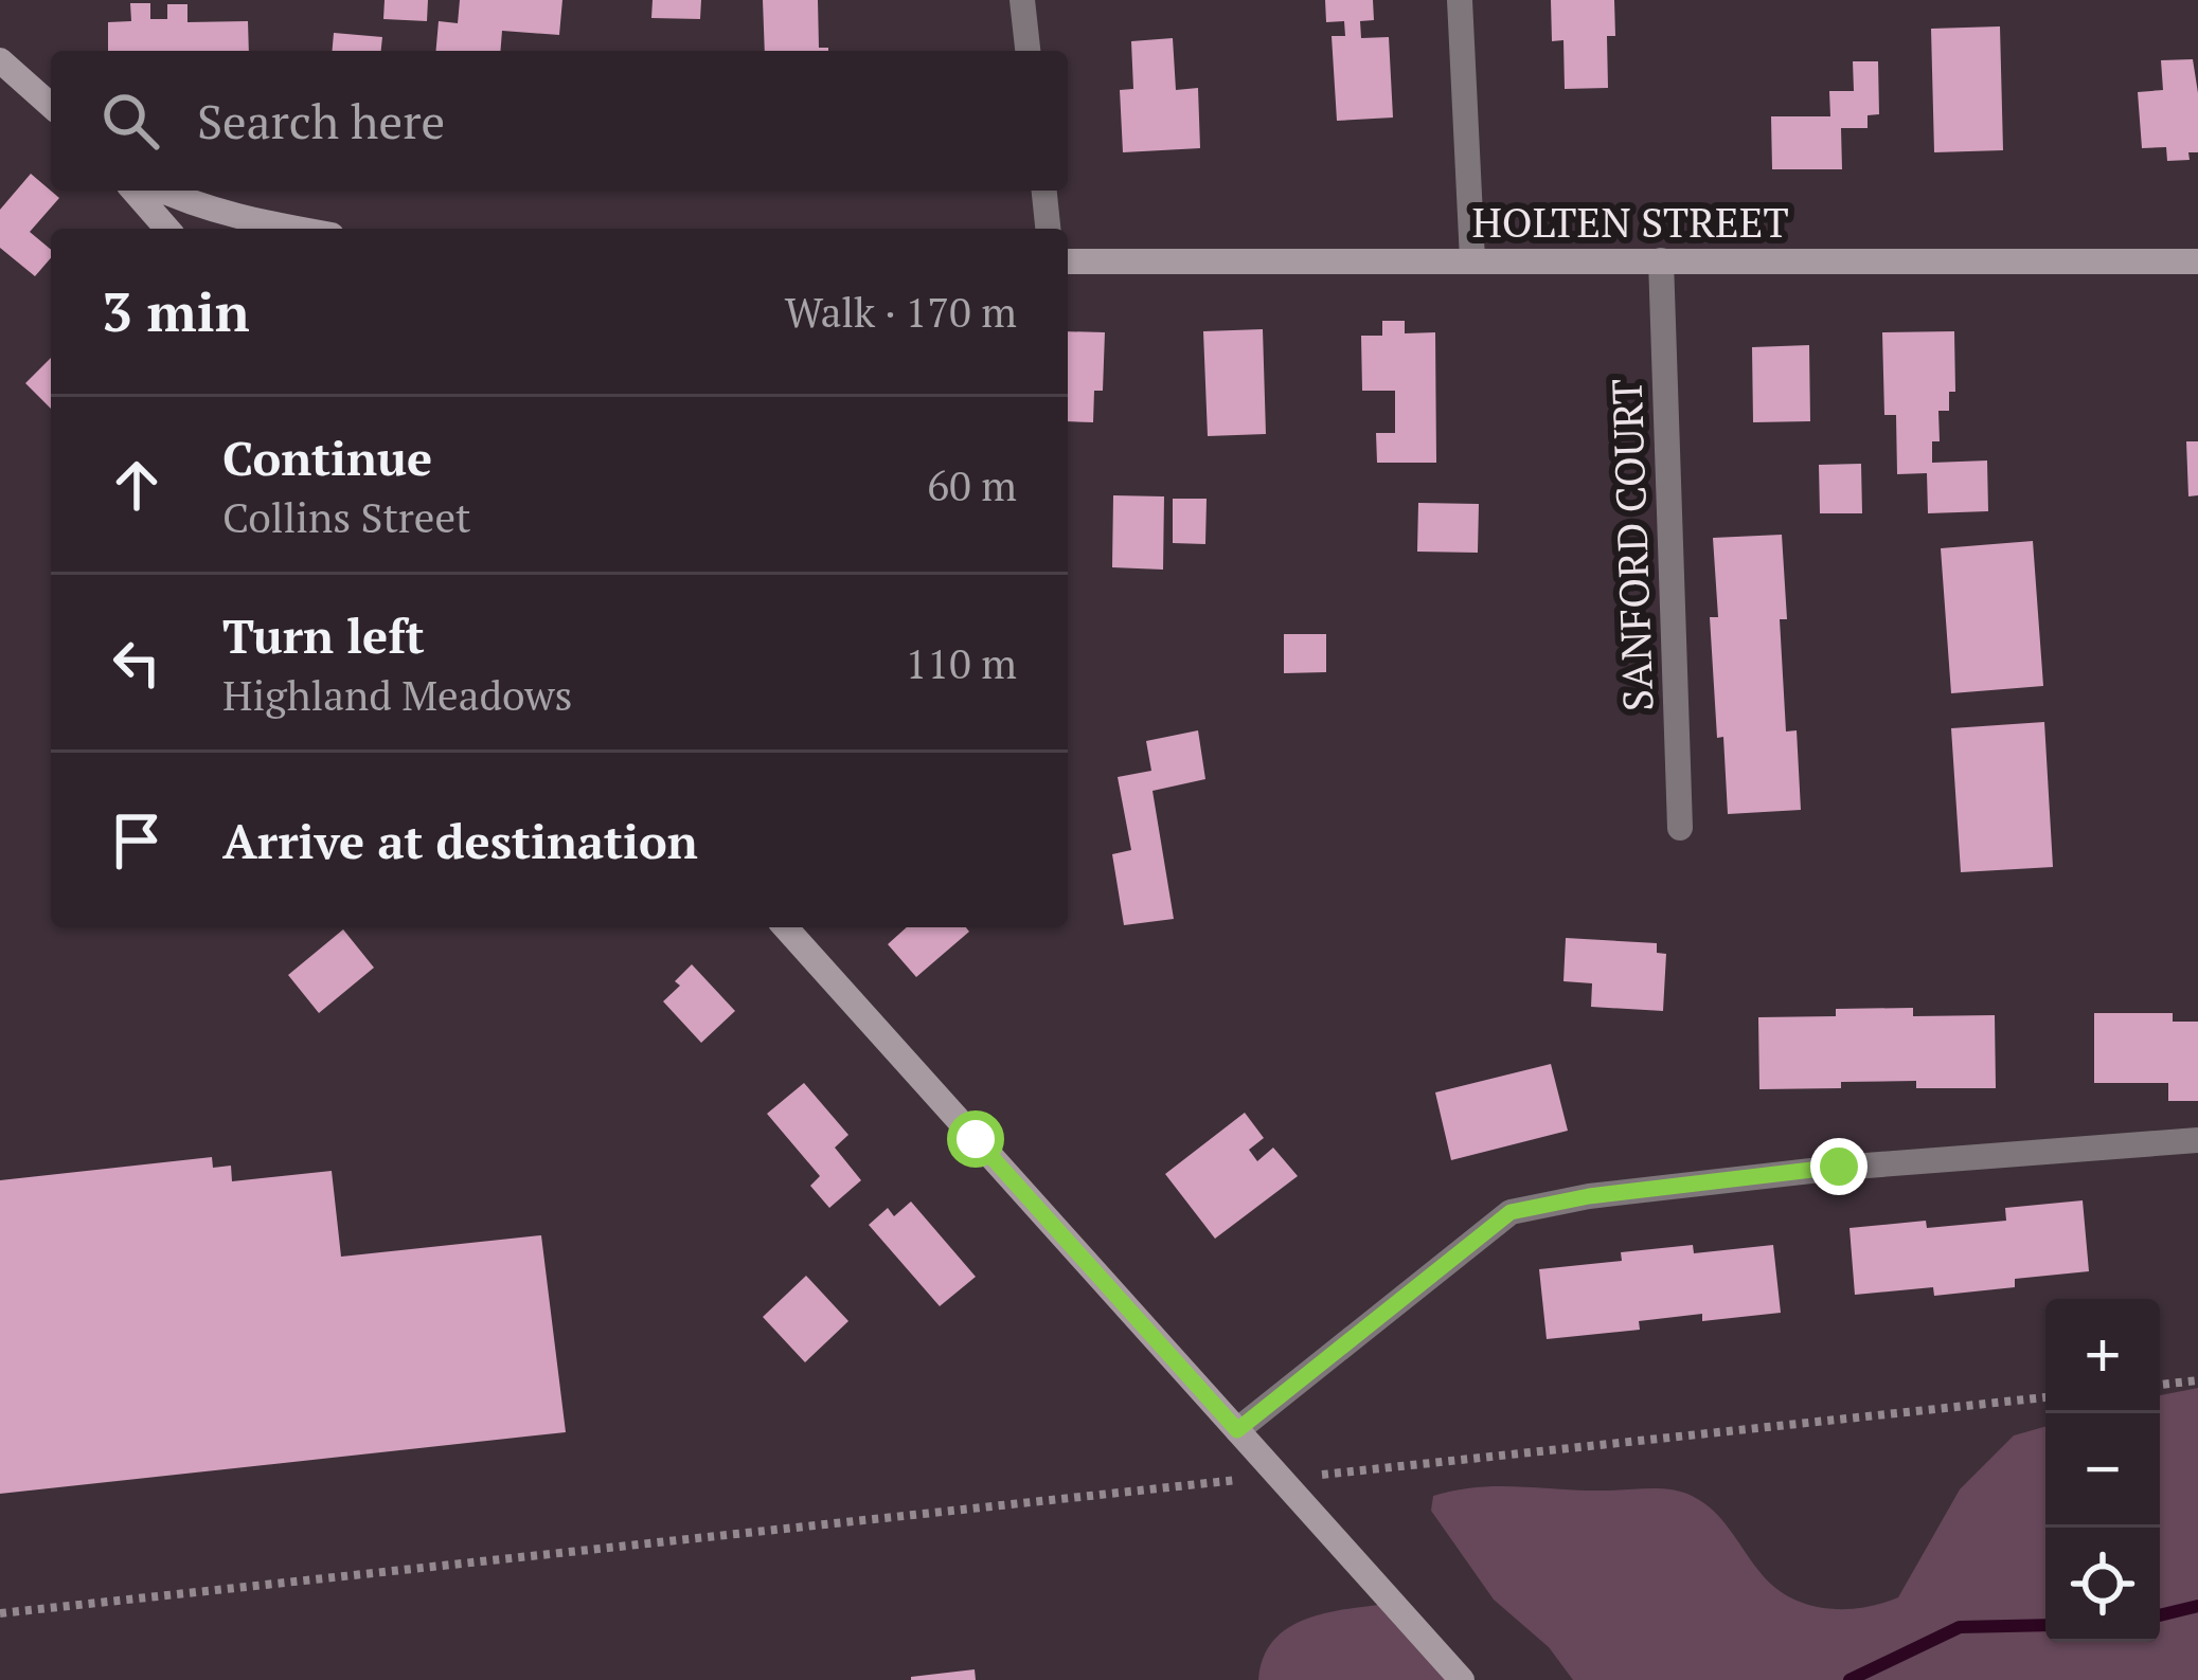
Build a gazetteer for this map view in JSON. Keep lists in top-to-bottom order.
{
  "streets": {
    "main road": ["HOLTEN STREET"],
    "street": ["SANFORD COURT"]
  },
  "crossings": [
    ["HOLTEN STREET", "SANFORD COURT"]
  ],
  "page": {
    "search": "Search here",
    "heading": ["3 min", "Walk · 170 m"],
    "list": [
      ["Continue", "Collins Street", "60 m"],
      ["Turn left", "Highland Meadows", "110 m"],
      "Arrive at destination"
    ],
    "map_buttons": ["+", "−"]
  }
}
